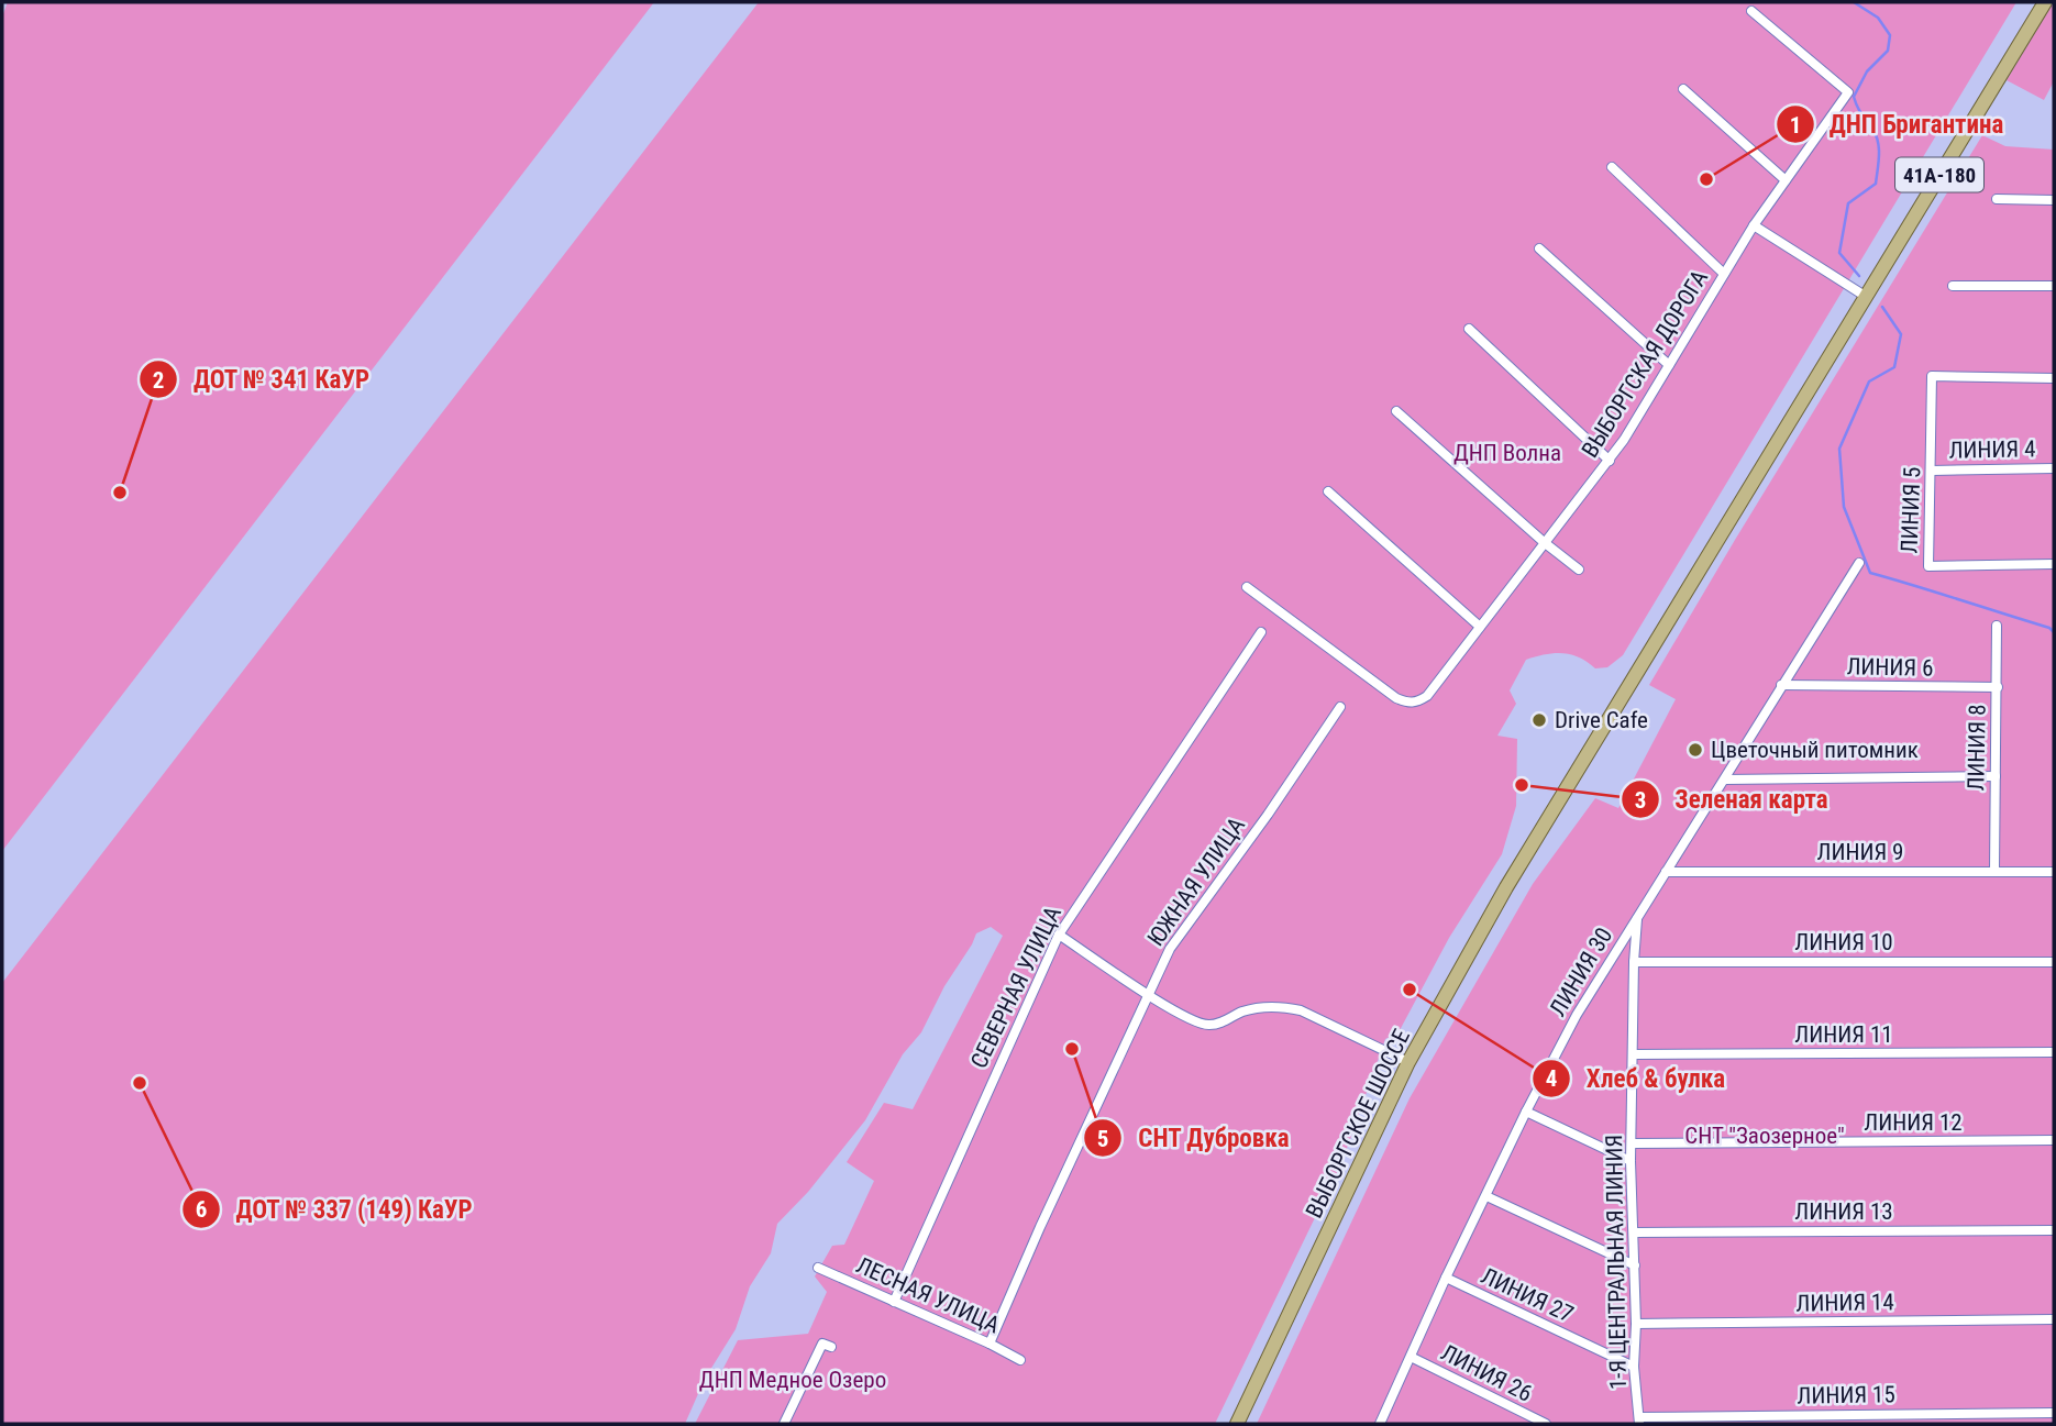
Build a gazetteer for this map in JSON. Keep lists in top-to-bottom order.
{
  "streets": {
    "main road": ["41А-180", "ВЫБОРГСКОЕ ШОССЕ"],
    "street": [
      "ВЫБОРГСКАЯ ДОРОГА",
      "ЛИНИЯ 4",
      "ЛИНИЯ 5",
      "ЛИНИЯ 6",
      "ЛИНИЯ 8",
      "ЛИНИЯ 9",
      "ЮЖНАЯ УЛИЦА",
      "ЛИНИЯ 10",
      "ЛИНИЯ 30",
      "СЕВЕРНАЯ УЛИЦА",
      "ЛИНИЯ 11",
      "ЛИНИЯ 12",
      "ЛИНИЯ 13",
      "1-Я ЦЕНТРАЛЬНАЯ ЛИНИЯ",
      "ЛЕСНАЯ УЛИЦА",
      "ЛИНИЯ 27",
      "ЛИНИЯ 14",
      "ЛИНИЯ 26",
      "ЛИНИЯ 15"
    ]
  },
  "crossings": [
    ["41А-180", "ВЫБОРГСКОЕ ШОССЕ"],
    ["ЛИНИЯ 4", "ЛИНИЯ 5"],
    ["ЛИНИЯ 6", "ЛИНИЯ 8"],
    ["ЛИНИЯ 6", "ЛИНИЯ 30"],
    ["ЛИНИЯ 8", "ЛИНИЯ 9"],
    ["ЛИНИЯ 9", "ЛИНИЯ 30"],
    ["ЮЖНАЯ УЛИЦА", "ЛЕСНАЯ УЛИЦА"],
    ["ЛИНИЯ 10", "1-Я ЦЕНТРАЛЬНАЯ ЛИНИЯ"],
    ["ЛИНИЯ 30", "1-Я ЦЕНТРАЛЬНАЯ ЛИНИЯ"],
    ["ЛИНИЯ 30", "ЛИНИЯ 27"],
    ["ЛИНИЯ 30", "ЛИНИЯ 26"],
    ["СЕВЕРНАЯ УЛИЦА", "ЛЕСНАЯ УЛИЦА"],
    ["ЛИНИЯ 11", "1-Я ЦЕНТРАЛЬНАЯ ЛИНИЯ"],
    ["ЛИНИЯ 12", "1-Я ЦЕНТРАЛЬНАЯ ЛИНИЯ"],
    ["ЛИНИЯ 13", "1-Я ЦЕНТРАЛЬНАЯ ЛИНИЯ"],
    ["1-Я ЦЕНТРАЛЬНАЯ ЛИНИЯ", "ЛИНИЯ 27"],
    ["1-Я ЦЕНТРАЛЬНАЯ ЛИНИЯ", "ЛИНИЯ 14"],
    ["1-Я ЦЕНТРАЛЬНАЯ ЛИНИЯ", "ЛИНИЯ 15"]
  ],
  "parks": ["ДНП Волна", "СНТ \"Заозерное\"", "ДНП Медное Озеро"],
  "places": [
    "ДНП Бригантина",
    "ДОТ № 341 КаУР",
    "Drive Cafe",
    "Цветочный питомник",
    "Зеленая карта",
    "Хлеб & булка",
    "СНТ Дубровка",
    "ДОТ № 337 (149) КаУР"
  ]
}
